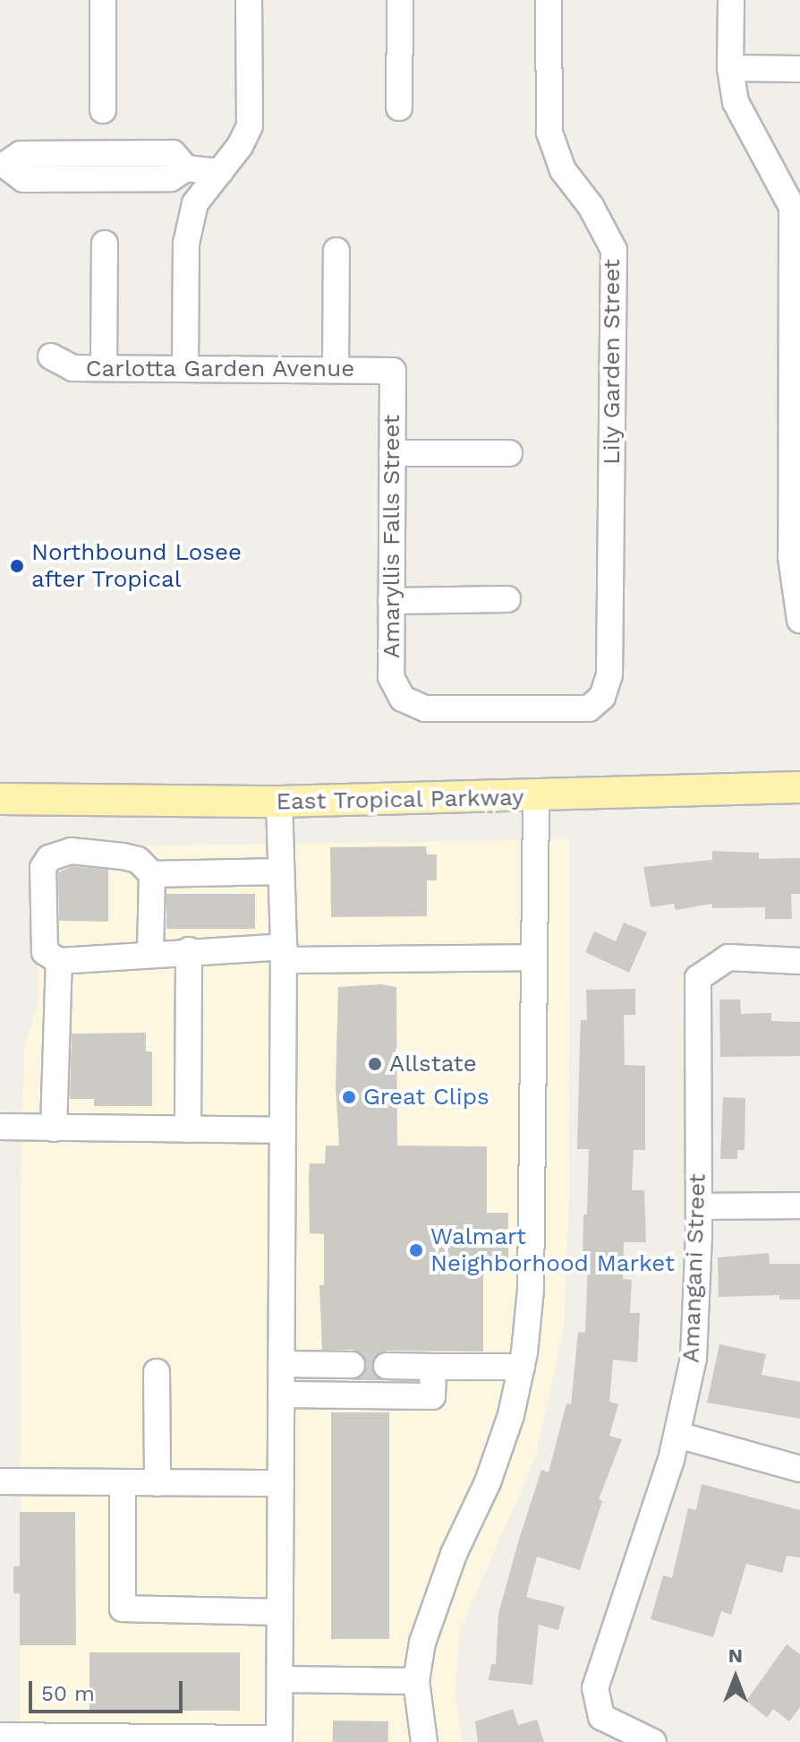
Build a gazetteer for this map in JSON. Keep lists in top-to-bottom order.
{
  "streets": {
    "main road": ["East Tropical Parkway"],
    "street": [
      "Lily Garden Street",
      "Carlotta Garden Avenue",
      "Amaryllis Falls Street",
      "Amangani Street"
    ]
  },
  "crossings": [
    ["Lily Garden Street", "Amaryllis Falls Street"],
    ["Carlotta Garden Avenue", "Amaryllis Falls Street"]
  ],
  "places": [
    "Northbound Losee after Tropical",
    "Allstate",
    "Great Clips",
    "Walmart Neighborhood Market"
  ],
  "scale_bar": "50 m",
  "north": "top"
}
